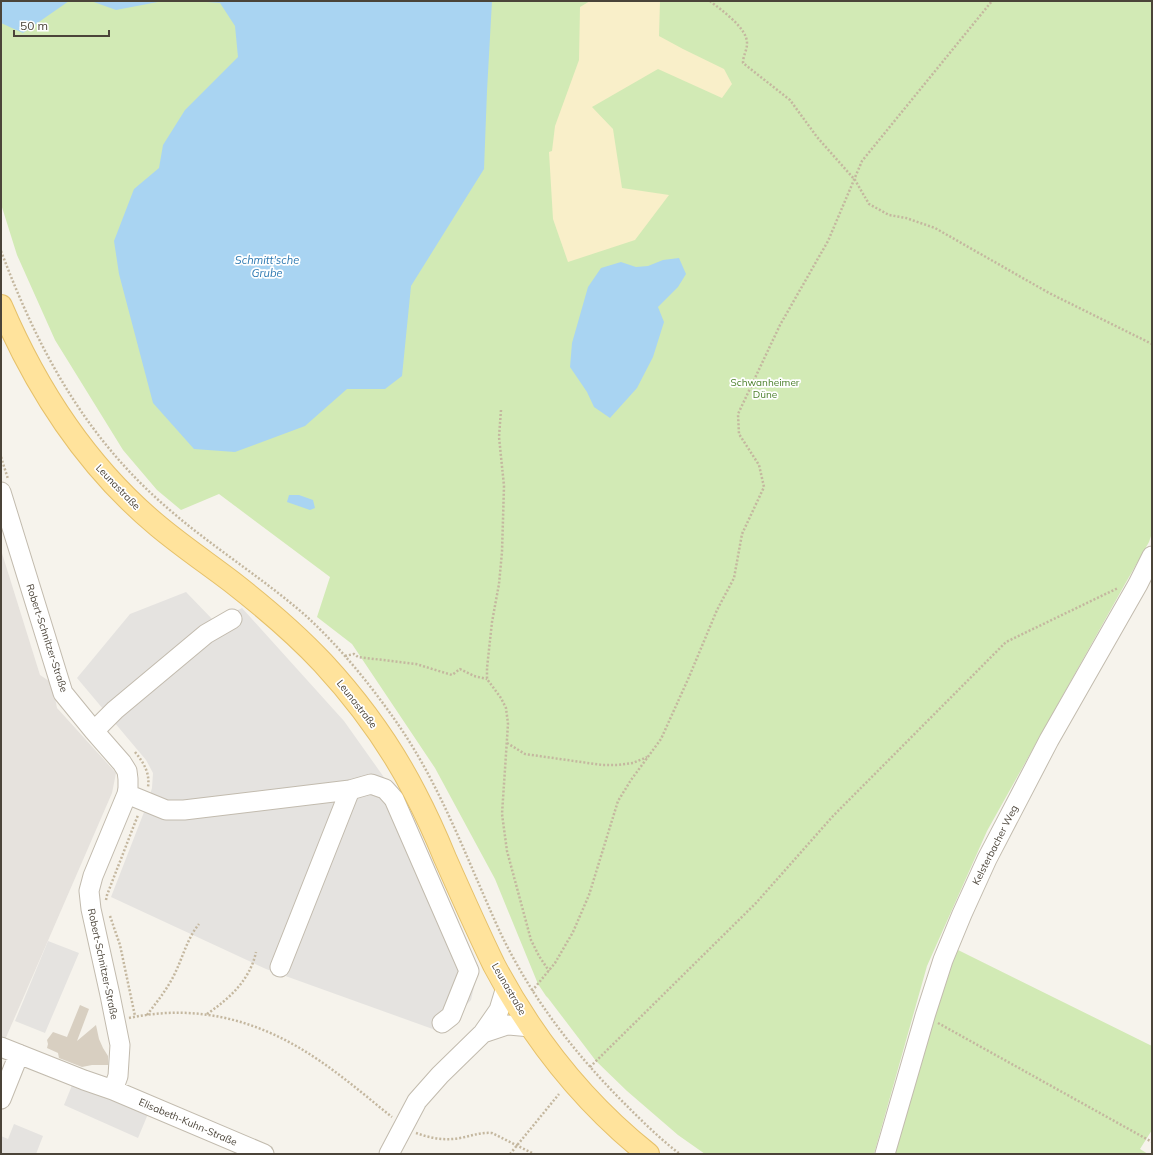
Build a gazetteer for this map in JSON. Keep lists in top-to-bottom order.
{
  "streets": {
    "main road": ["Leunastraße"],
    "street": ["Robert-Schnitzer-Straße", "Kelsterbacher Weg", "Elisabeth-Kuhn-Straße"]
  },
  "crossings": [
    ["Robert-Schnitzer-Straße", "Elisabeth-Kuhn-Straße"]
  ],
  "water": ["Schmitt'sche Grube"],
  "parks": ["Schwanheimer Düne"],
  "scale_bar": "50 m"
}
